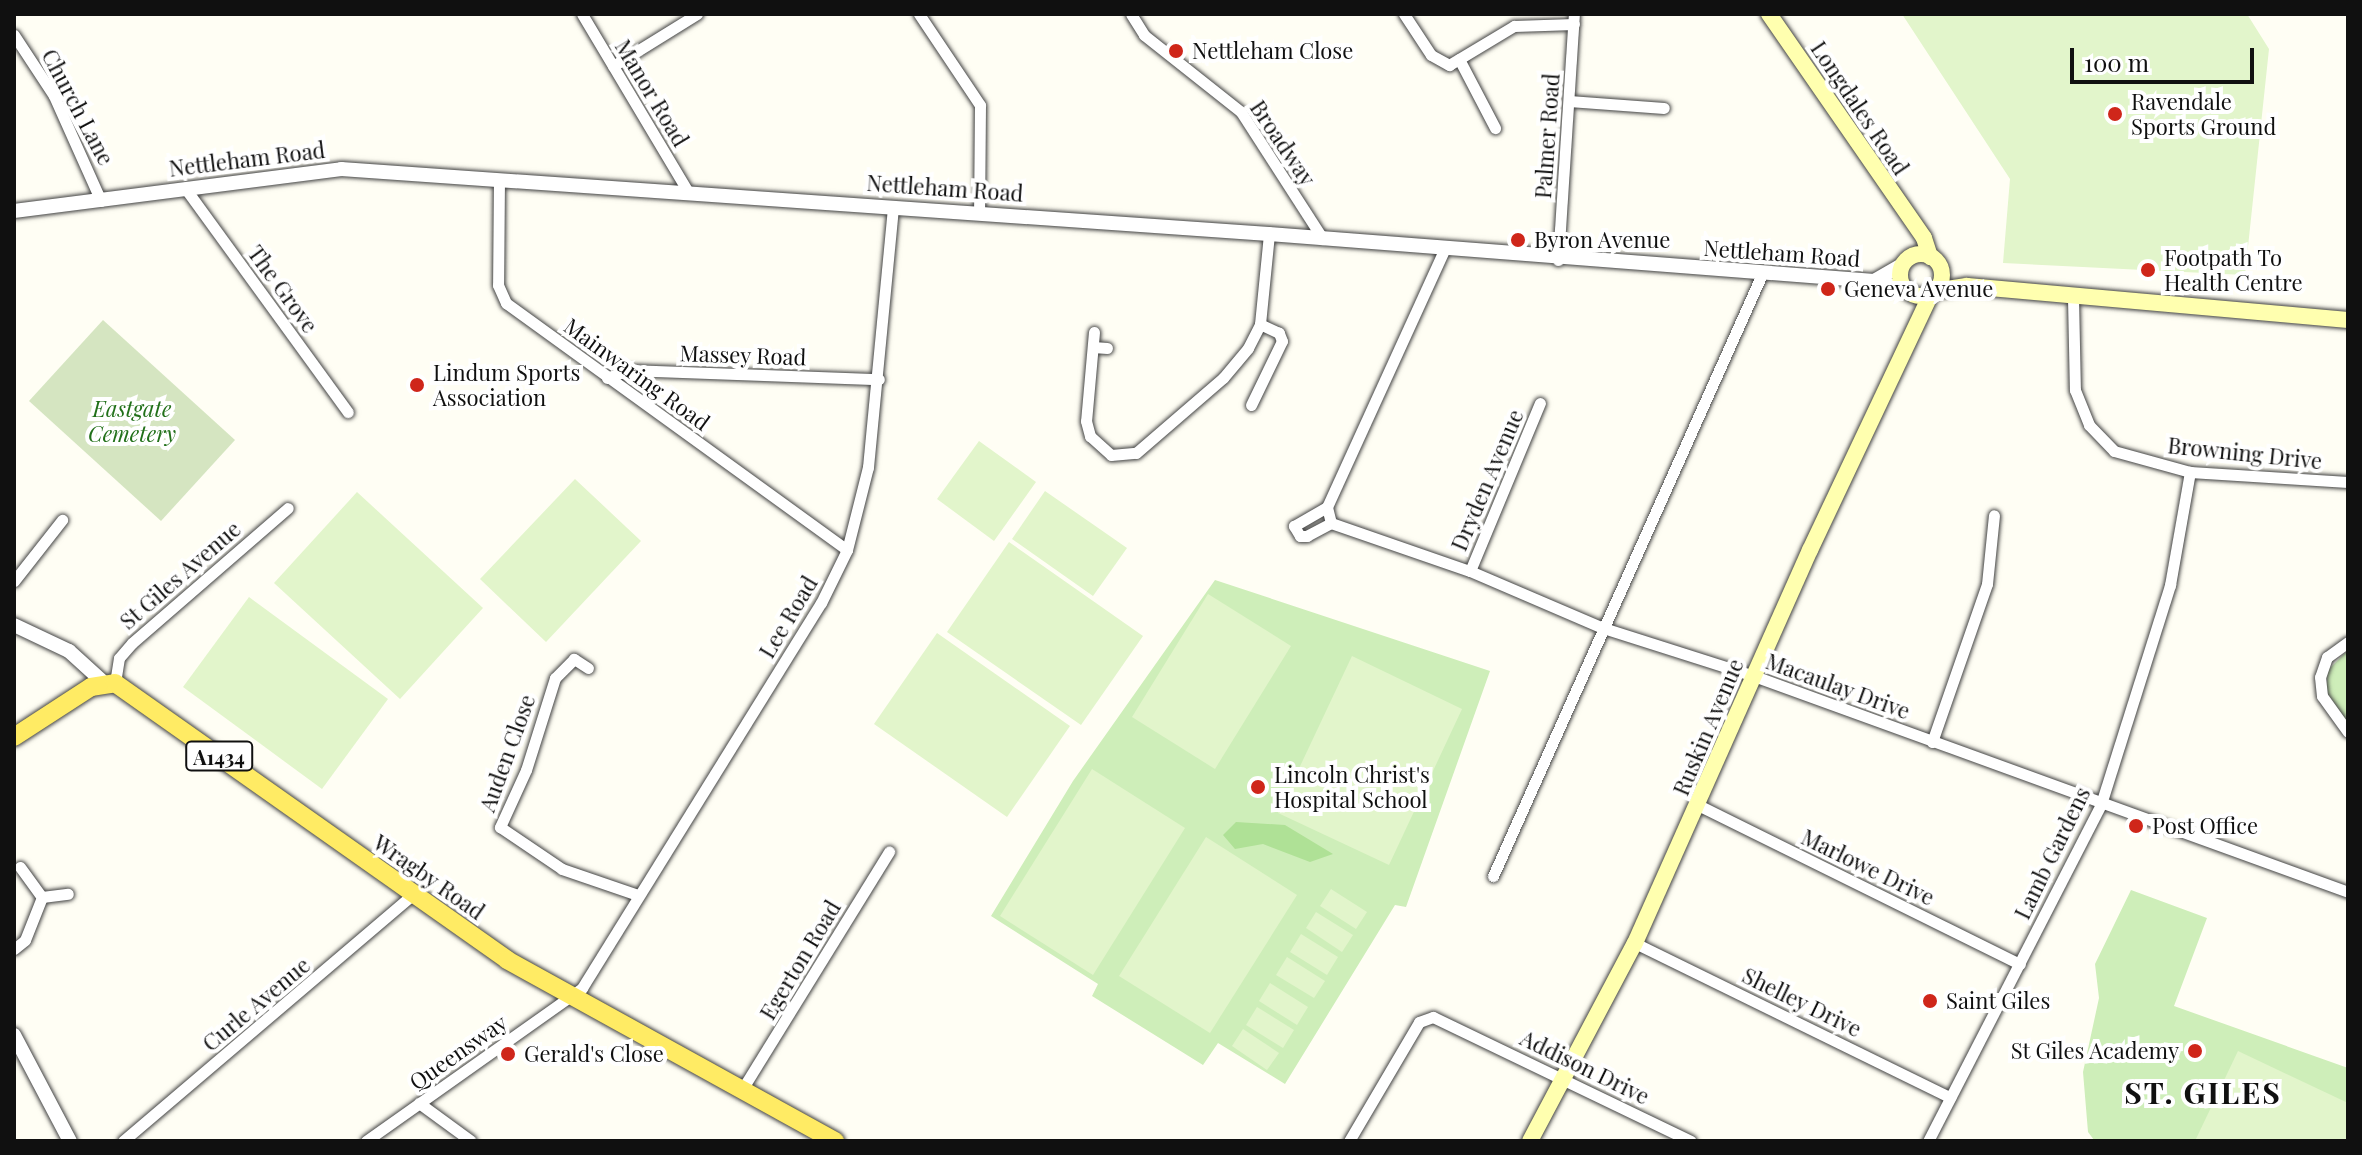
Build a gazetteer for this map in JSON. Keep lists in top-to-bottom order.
{
  "streets": {
    "main road": [
      "Longdales Road",
      "Ruskin Avenue",
      "A1434",
      "Wragby Road"
    ],
    "street": [
      "Manor Road",
      "Church Lane",
      "Palmer Road",
      "Broadway",
      "Nettleham Road",
      "The Grove",
      "Massey Road",
      "Mainwaring Road",
      "Browning Drive",
      "Dryden Avenue",
      "St Giles Avenue",
      "Lee Road",
      "Macaulay Drive",
      "Auden Close",
      "Lamb Gardens",
      "Marlowe Drive",
      "Egerton Road",
      "Shelley Drive",
      "Curle Avenue",
      "Queensway",
      "Addison Drive"
    ]
  },
  "crossings": [
    ["Manor Road", "Nettleham Road"],
    ["Church Lane", "Nettleham Road"],
    ["Longdales Road", "Nettleham Road"],
    ["Longdales Road", "Ruskin Avenue"],
    ["Palmer Road", "Nettleham Road"],
    ["Broadway", "Nettleham Road"],
    ["Nettleham Road", "The Grove"],
    ["Nettleham Road", "Mainwaring Road"],
    ["Nettleham Road", "Lee Road"],
    ["Nettleham Road", "Ruskin Avenue"],
    ["Massey Road", "Mainwaring Road"],
    ["Massey Road", "Lee Road"],
    ["Mainwaring Road", "Lee Road"],
    ["Browning Drive", "Lamb Gardens"],
    ["Dryden Avenue", "Macaulay Drive"],
    ["St Giles Avenue", "Wragby Road"],
    ["Lee Road", "Auden Close"],
    ["Lee Road", "Wragby Road"],
    ["Lee Road", "Queensway"],
    ["Macaulay Drive", "Ruskin Avenue"],
    ["Macaulay Drive", "Lamb Gardens"],
    ["Ruskin Avenue", "Marlowe Drive"],
    ["Ruskin Avenue", "Shelley Drive"],
    ["Ruskin Avenue", "Addison Drive"],
    ["Lamb Gardens", "Marlowe Drive"],
    ["Lamb Gardens", "Shelley Drive"],
    ["Wragby Road", "Egerton Road"],
    ["Wragby Road", "Curle Avenue"],
    ["Wragby Road", "Queensway"]
  ],
  "districts": ["ST. GILES"],
  "parks": ["Eastgate Cemetery"],
  "places": [
    "Nettleham Close",
    "Ravendale Sports Ground",
    "Byron Avenue",
    "Footpath To Health Centre",
    "Geneva Avenue",
    "Lindum Sports Association",
    "Lincoln Christ's Hospital School",
    "Post Office",
    "Saint Giles",
    "St Giles Academy",
    "Gerald's Close"
  ],
  "scale_bar": "100 m"
}
